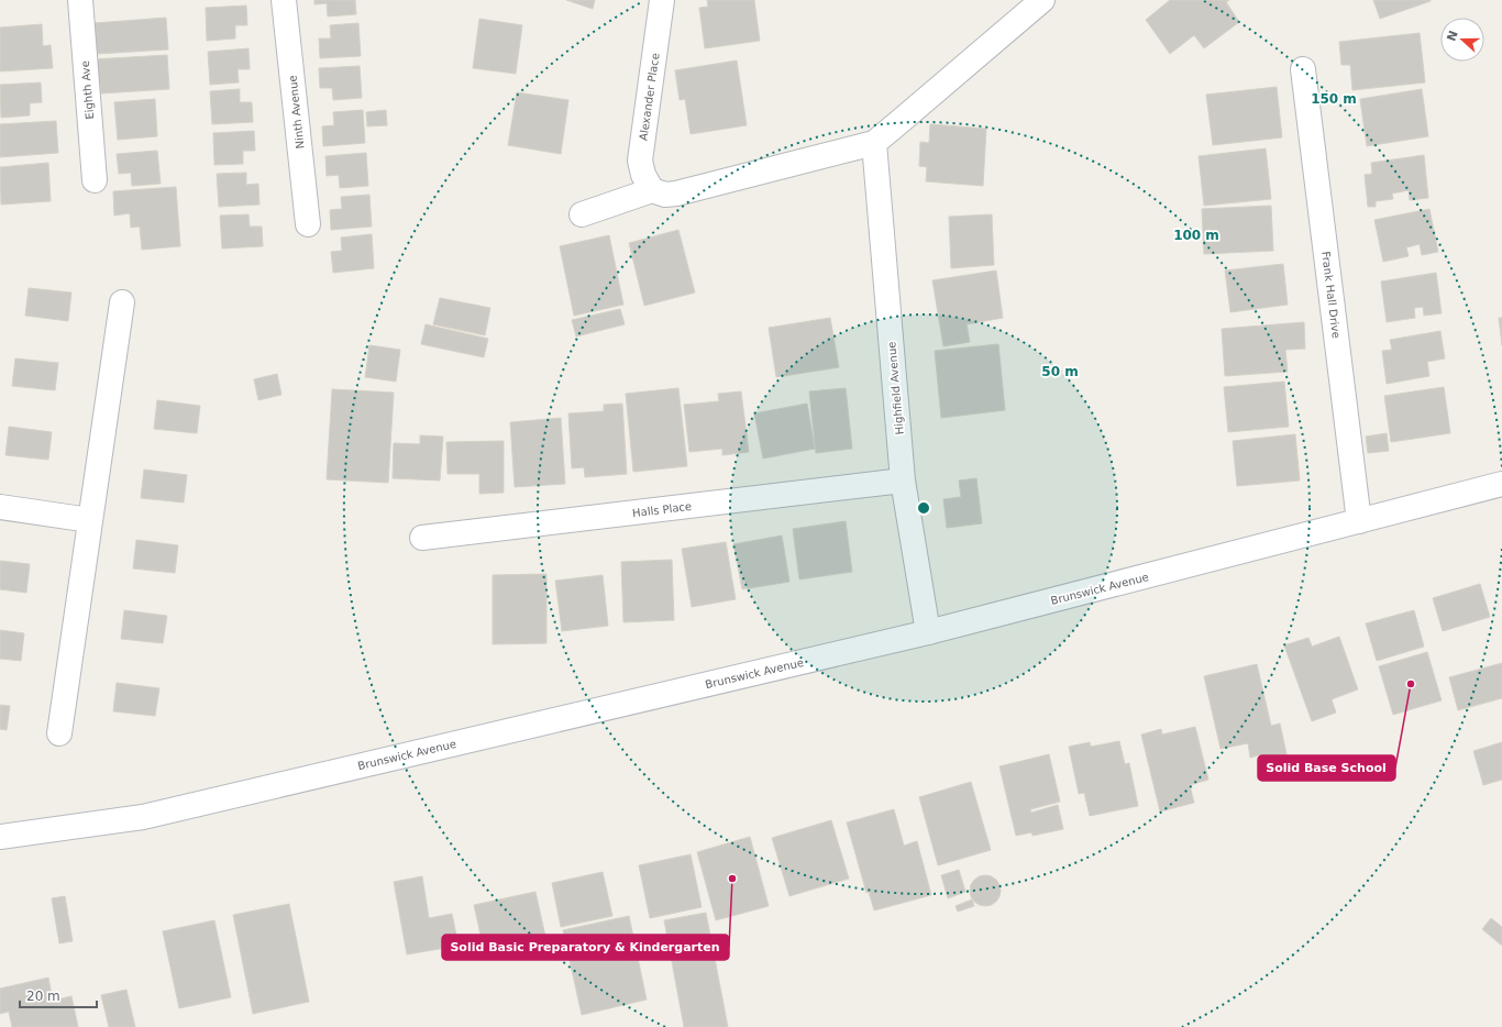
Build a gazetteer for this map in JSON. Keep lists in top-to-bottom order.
{
  "streets": {
    "street": [
      "Eighth Ave",
      "Alexander Place",
      "Ninth Avenue",
      "Frank Hall Drive",
      "Highfield Avenue",
      "Halls Place",
      "Brunswick Avenue"
    ]
  },
  "crossings": [
    ["Frank Hall Drive", "Brunswick Avenue"],
    ["Highfield Avenue", "Halls Place"],
    ["Highfield Avenue", "Brunswick Avenue"]
  ],
  "places": ["Solid Base School", "Solid Basic Preparatory & Kindergarten"],
  "scale_bar": "20 m",
  "north": "left",
  "rings": ["150 m", "100 m", "50 m"]
}
